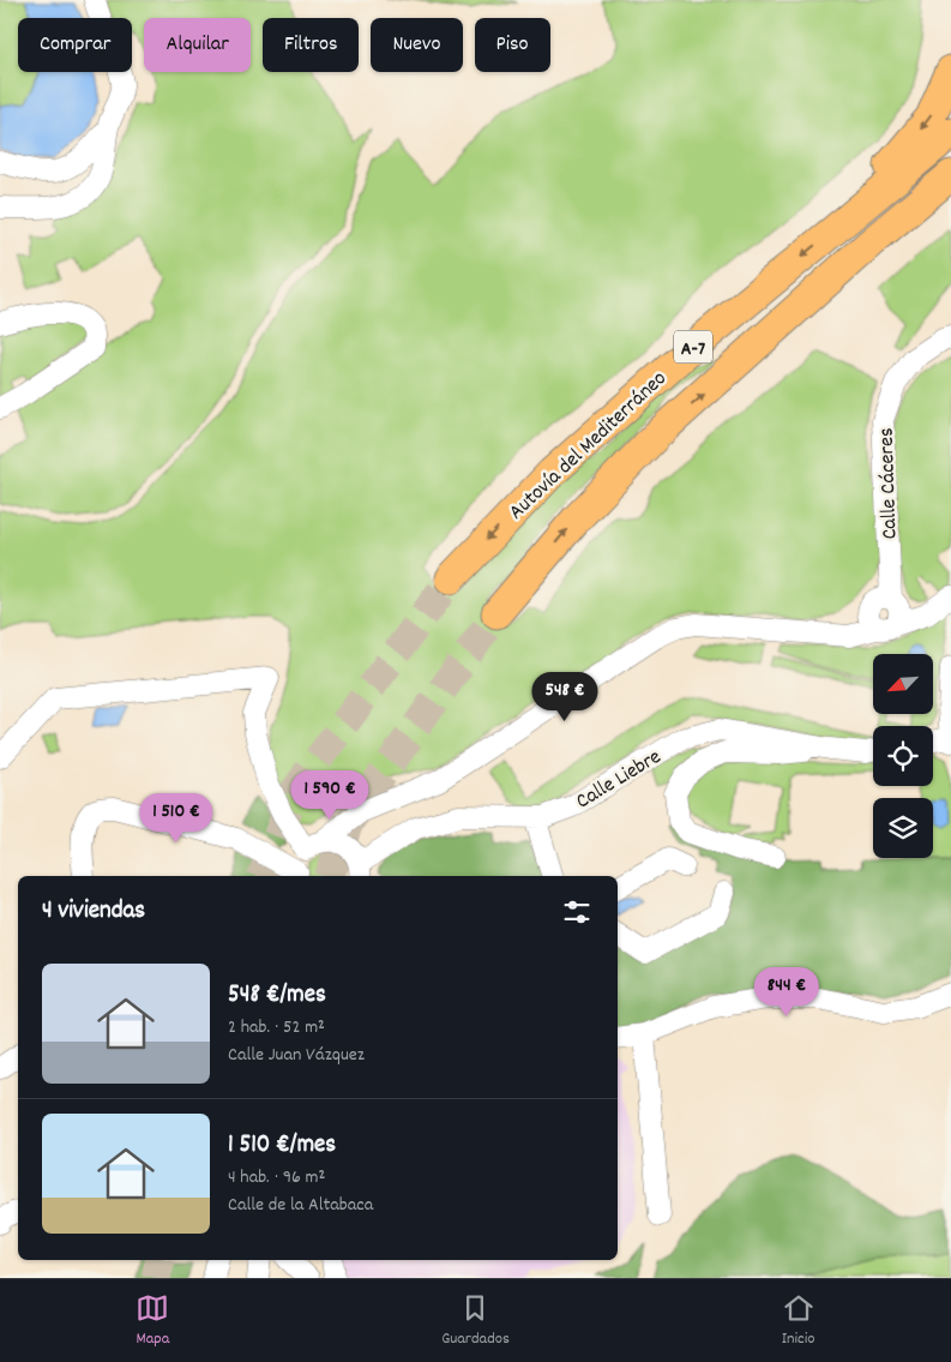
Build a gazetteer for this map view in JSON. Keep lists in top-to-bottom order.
{
  "streets": {
    "highway": ["A-7", "Autovía del Mediterráneo"],
    "street": ["Calle Cáceres", "Calle Liebre"]
  },
  "north": "bottom left",
  "page": {
    "chip": [
      "Comprar",
      "Alquilar",
      "Filtros",
      "Nuevo",
      "Piso"
    ],
    "price": [
      "548 €",
      "1 590 €",
      "1 510 €",
      "844 €"
    ],
    "heading": "4 viviendas",
    "list": [
      {
        "name": "548 €/mes",
        "note": "2 hab. · 52 m² · Calle Juan Vázquez"
      },
      {
        "name": "1 510 €/mes",
        "note": "4 hab. · 96 m² · Calle de la Altabaca"
      }
    ],
    "tabs": ["Mapa", "Guardados", "Inicio"]
  }
}
